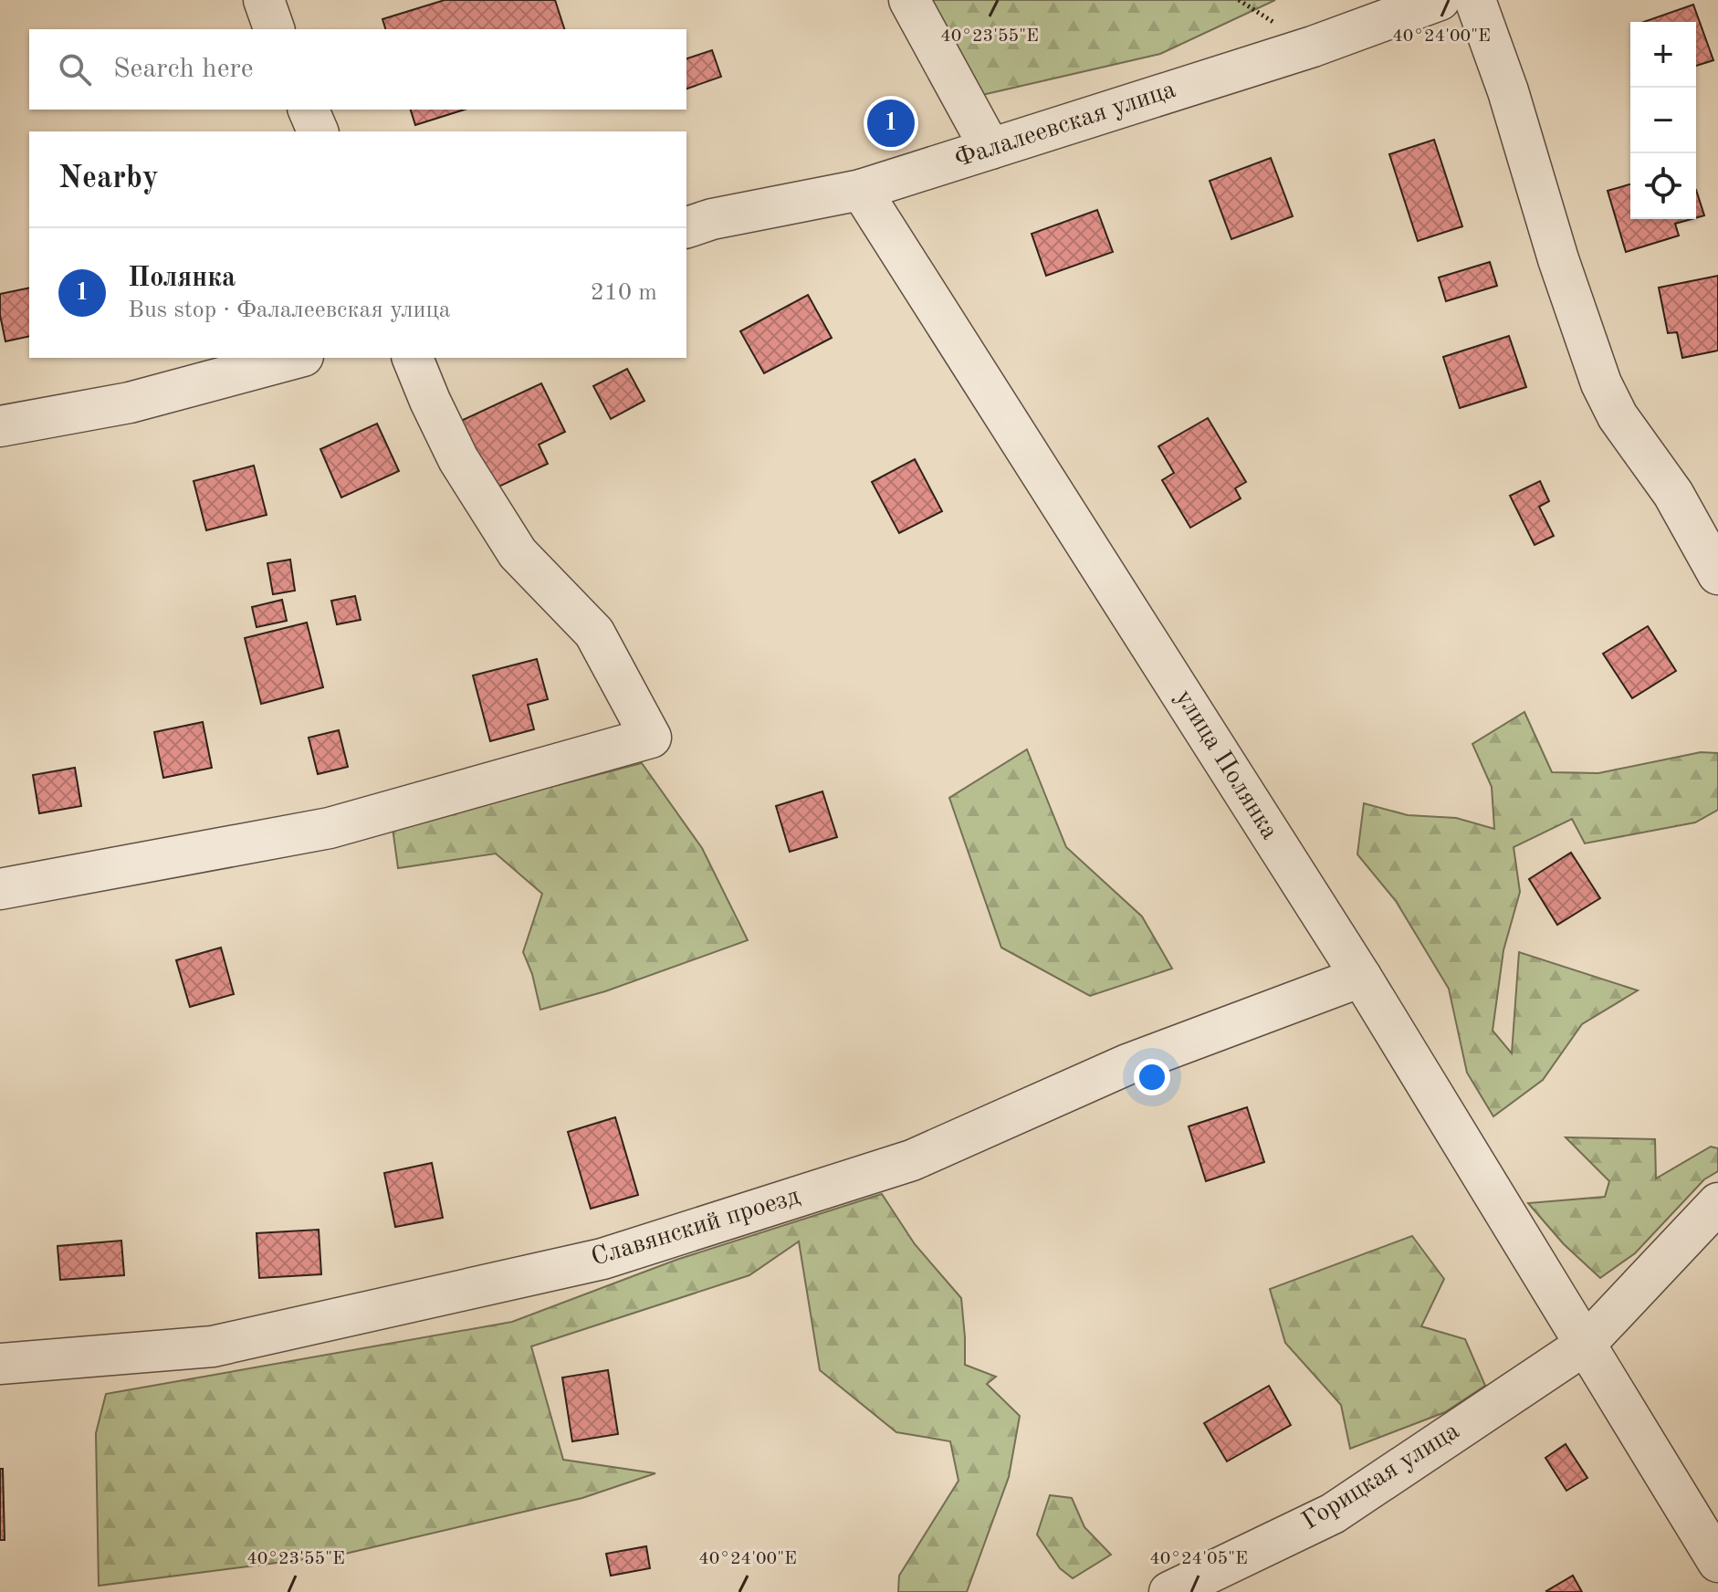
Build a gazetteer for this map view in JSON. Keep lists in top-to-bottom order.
{
  "streets": {
    "street": [
      "Фалалеевская улица",
      "улица Полянка",
      "Славянский проезд",
      "Горицкая улица"
    ]
  },
  "crossings": [
    ["Фалалеевская улица", "улица Полянка"],
    ["улица Полянка", "Славянский проезд"],
    ["улица Полянка", "Горицкая улица"]
  ],
  "page": {
    "map_buttons": ["+", "−"],
    "search": "Search here",
    "pins": "1",
    "heading": "Nearby",
    "list": [
      {
        "mark": "1",
        "name": "Полянка",
        "note": "Bus stop · Фалалеевская улица",
        "value": "210 m"
      }
    ]
  },
  "coordinates": ["40°23'55\"E", "40°24'00\"E", "40°24'05\"E"]
}
